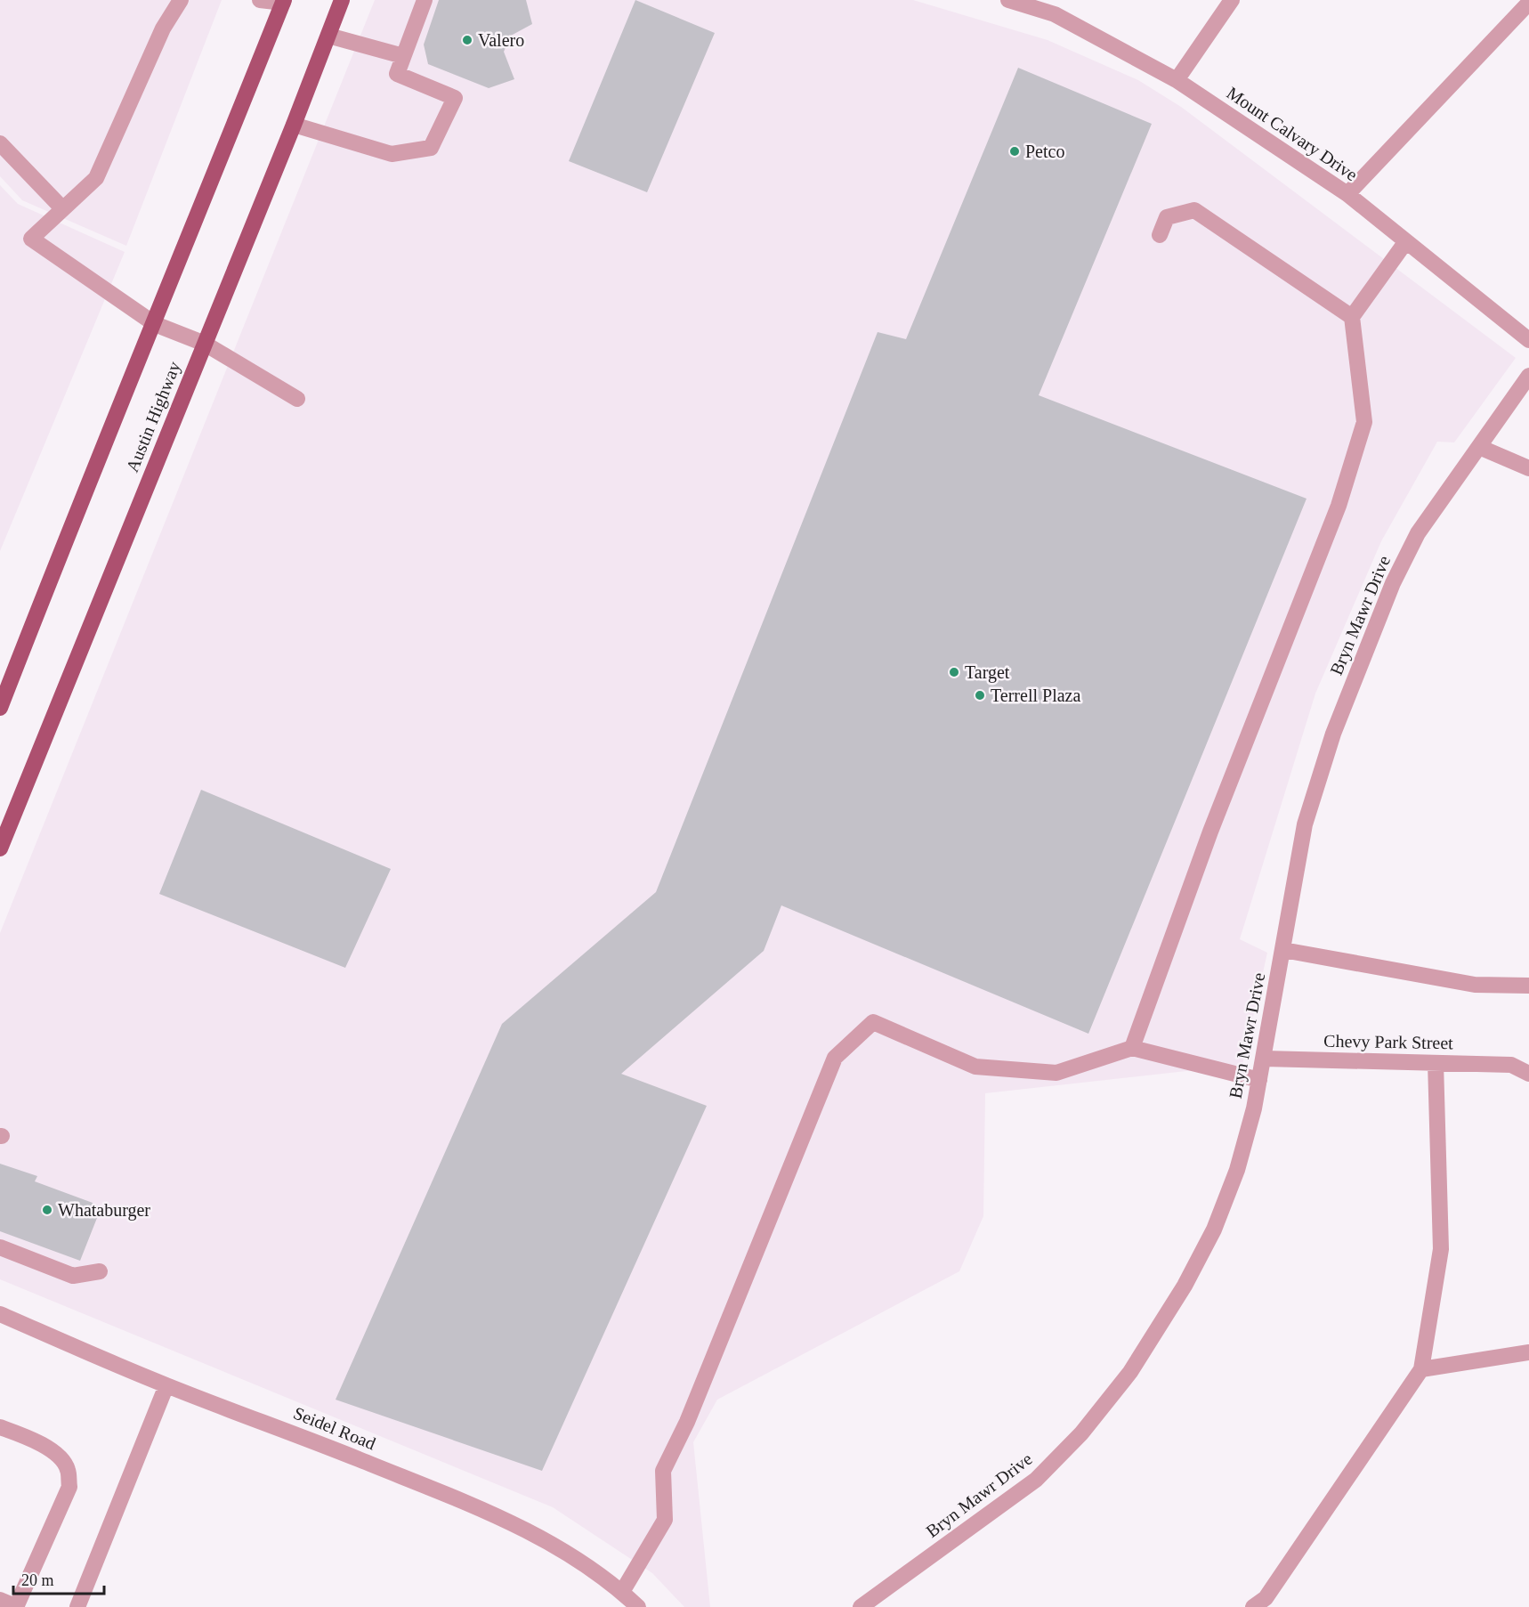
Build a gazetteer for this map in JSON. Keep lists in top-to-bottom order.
{
  "streets": {
    "main road": ["Austin Highway"],
    "street": [
      "Mount Calvary Drive",
      "Bryn Mawr Drive",
      "Chevy Park Street",
      "Seidel Road"
    ]
  },
  "crossings": [
    ["Bryn Mawr Drive", "Chevy Park Street"]
  ],
  "places": [
    "Valero",
    "Petco",
    "Target",
    "Terrell Plaza",
    "Whataburger"
  ],
  "scale_bar": "20 m"
}
